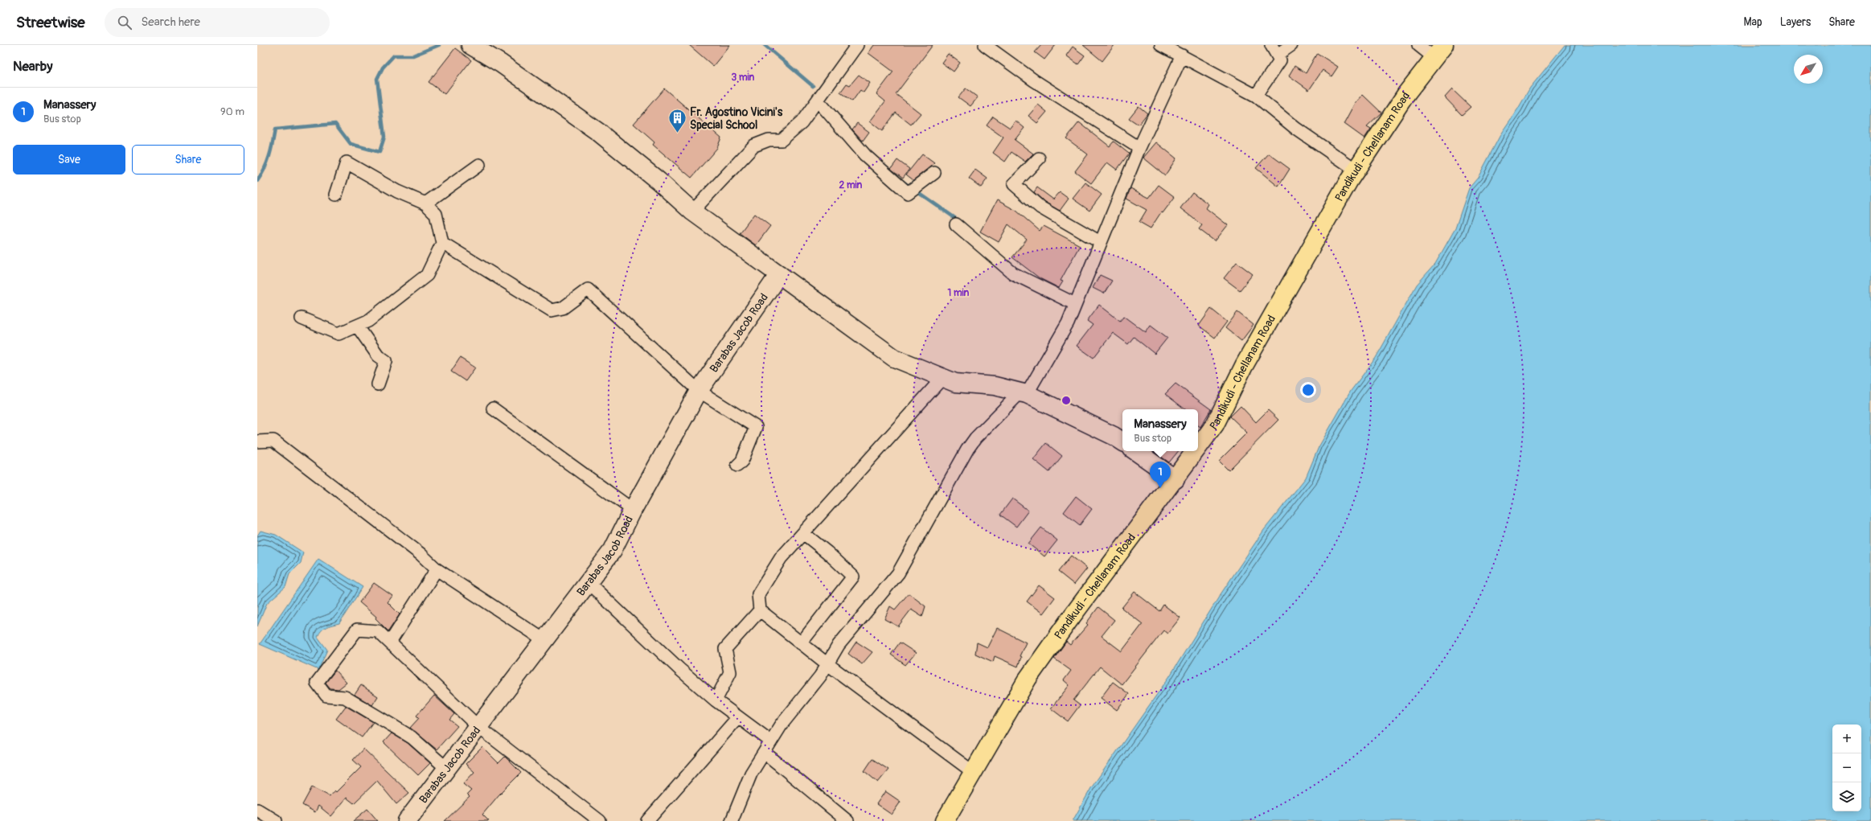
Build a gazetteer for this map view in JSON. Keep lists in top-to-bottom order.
{
  "streets": {
    "main road": ["Pandikudi - Chellanam Road", "Barabas Jacob Road"]
  },
  "places": {
    "building": ["Fr. Agostino Vicini's Special School"]
  },
  "north": "bottom left",
  "page": {
    "header": "Streetwise",
    "search": "Search here",
    "nav": ["Map", "Layers", "Share"],
    "heading": "Nearby",
    "list": [
      {
        "mark": "1",
        "name": "Manassery",
        "note": "Bus stop",
        "value": "90 m"
      }
    ],
    "buttons": ["Save", "Share"],
    "popup": ["Manassery", "Bus stop"],
    "pins": "1",
    "map_buttons": ["+", "−"]
  },
  "rings": ["3 min", "2 min", "1 min"]
}
